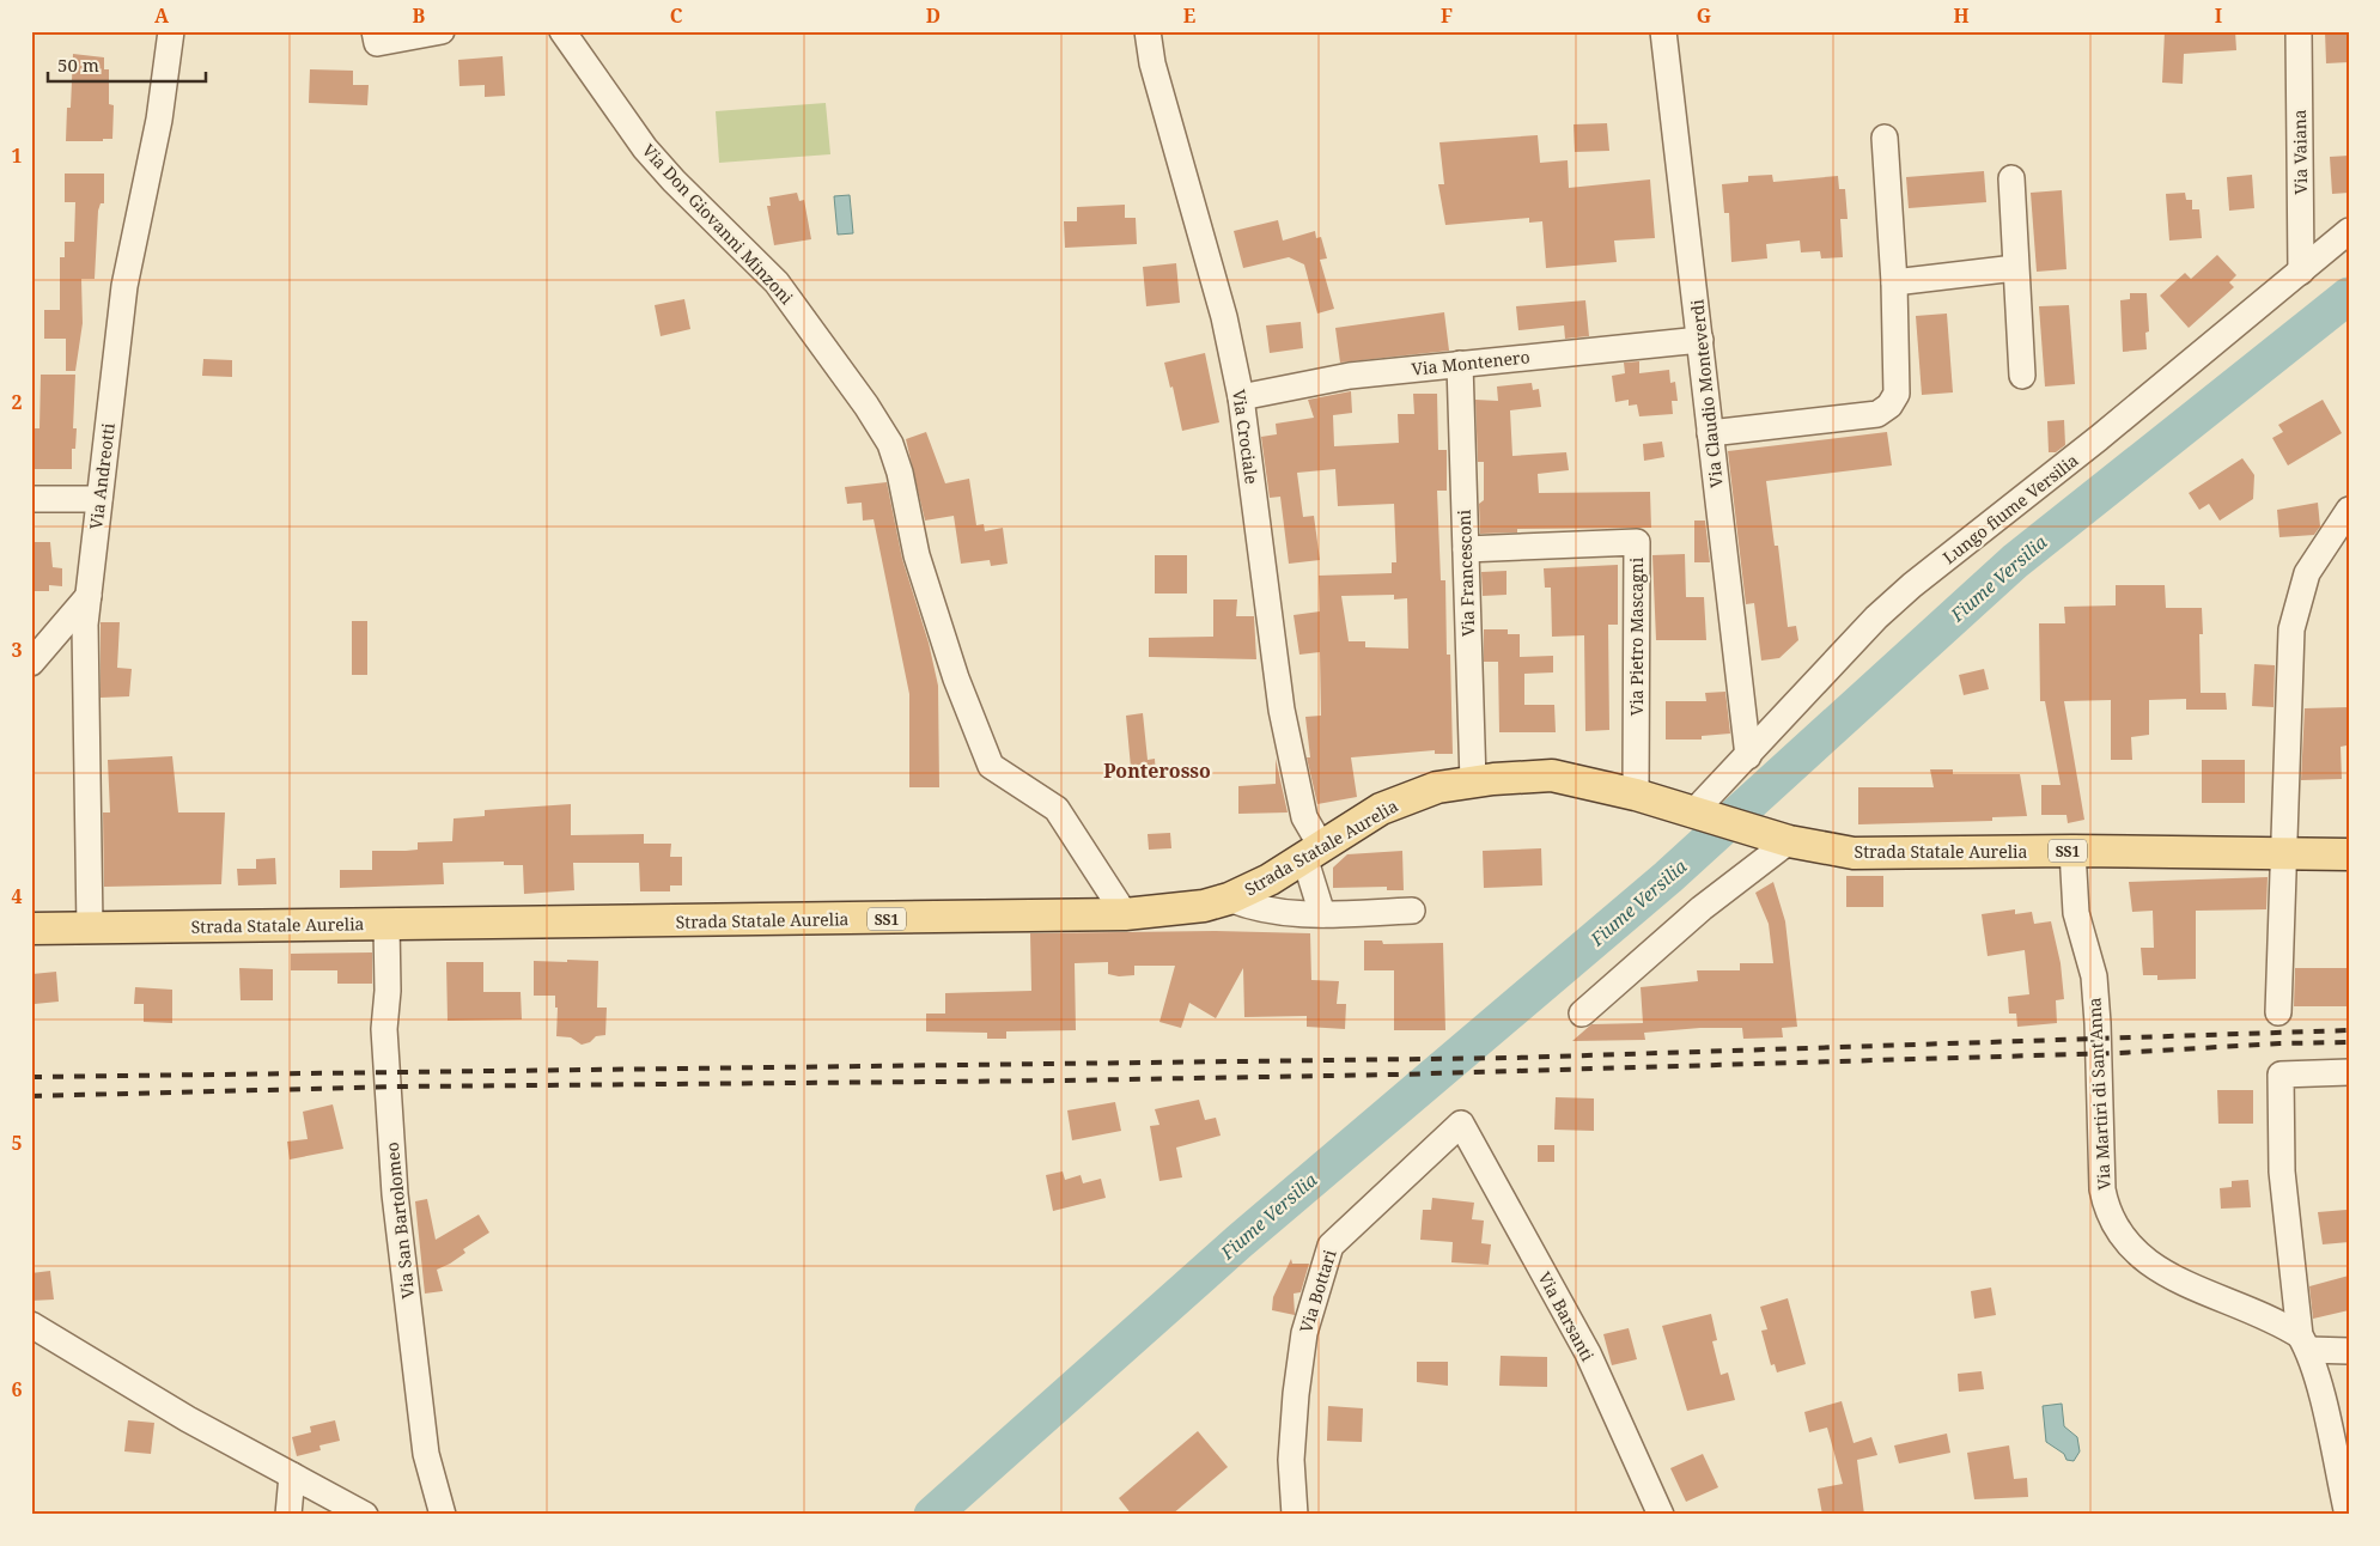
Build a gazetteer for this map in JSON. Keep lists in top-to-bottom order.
{
  "streets": {
    "main road": ["Strada Statale Aurelia", "SS1"],
    "street": [
      "Via Vaiana",
      "Via Don Giovanni Minzoni",
      "Via Montenero",
      "Via Claudio Monteverdi",
      "Via Crociale",
      "Via Andreotti",
      "Lungo fiume Versilia",
      "Via Francesconi",
      "Via Pietro Mascagni",
      "Via Martiri di Sant'Anna",
      "Via San Bartolomeo",
      "Via Bottari",
      "Via Barsanti"
    ]
  },
  "crossings": [
    ["Via Vaiana", "Lungo fiume Versilia"],
    ["Via Don Giovanni Minzoni", "Strada Statale Aurelia"],
    ["Via Montenero", "Via Claudio Monteverdi"],
    ["Via Montenero", "Via Crociale"],
    ["Via Montenero", "Via Francesconi"],
    ["Via Claudio Monteverdi", "Lungo fiume Versilia"],
    ["Via Crociale", "Strada Statale Aurelia"],
    ["Via Andreotti", "Strada Statale Aurelia"],
    ["Lungo fiume Versilia", "Strada Statale Aurelia"],
    ["Via Francesconi", "Via Pietro Mascagni"],
    ["Via Francesconi", "Strada Statale Aurelia"],
    ["Via Pietro Mascagni", "Strada Statale Aurelia"],
    ["Strada Statale Aurelia", "Via Martiri di Sant'Anna"],
    ["Strada Statale Aurelia", "Via San Bartolomeo"],
    ["Via Bottari", "Via Barsanti"]
  ],
  "districts": ["Ponterosso"],
  "water": ["Fiume Versilia"],
  "scale_bar": "50 m",
  "grid": {
    "columns": [
      "A",
      "B",
      "C",
      "D",
      "E",
      "F",
      "G",
      "H",
      "I"
    ],
    "rows": [
      "1",
      "2",
      "3",
      "4",
      "5",
      "6"
    ]
  }
}
